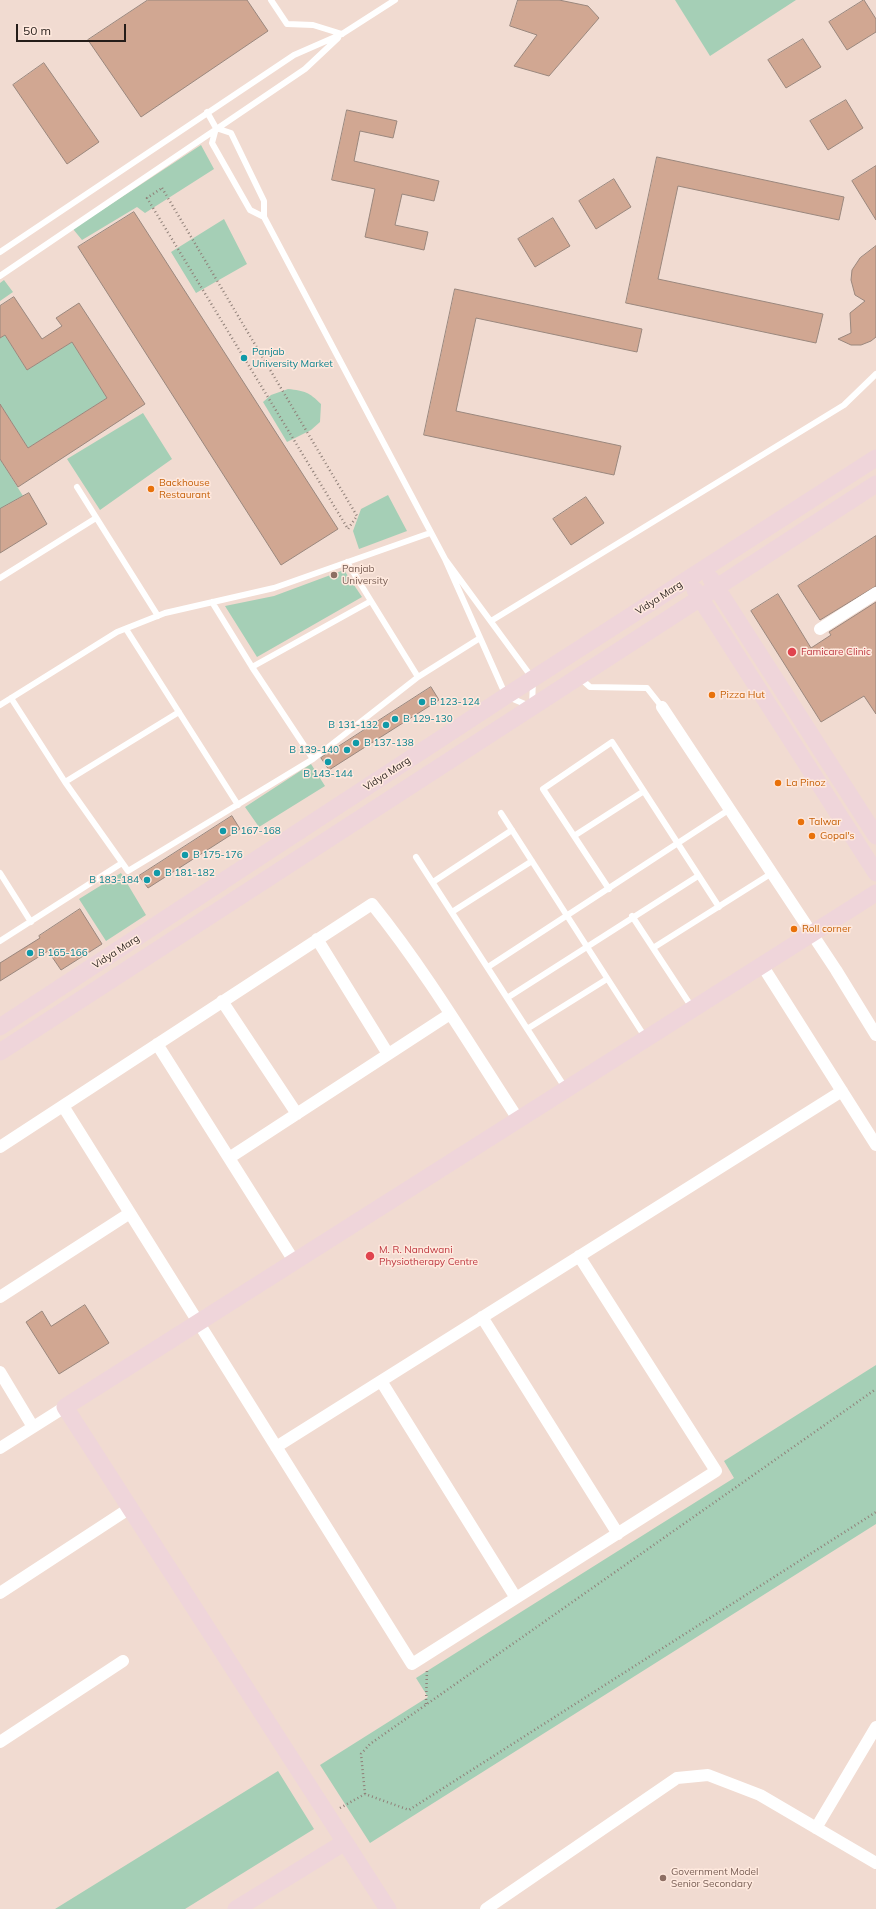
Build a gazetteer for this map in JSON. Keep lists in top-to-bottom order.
{
  "streets": {
    "street": ["Vidya Marg"]
  },
  "places": [
    "Panjab University Market",
    "Backhouse Restaurant",
    "Panjab University",
    "Famicare Clinic",
    "Pizza Hut",
    "B 123-124",
    "B 129-130",
    "B 131-132",
    "B 137-138",
    "B 139-140",
    "B 143-144",
    "La Pinoz",
    "Talwar",
    "B 167-168",
    "Gopal's",
    "B 175-176",
    "B 181-182",
    "B 183-184",
    "Roll corner",
    "B 165-166",
    "M. R. Nandwani Physiotherapy Centre",
    "Government Model Senior Secondary"
  ],
  "scale_bar": "50 m"
}
